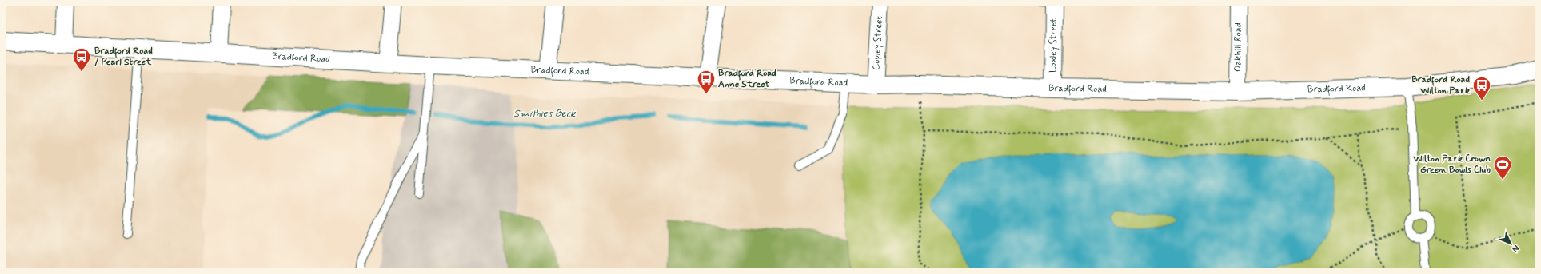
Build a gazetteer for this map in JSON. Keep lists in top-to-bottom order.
{
  "streets": {
    "main road": ["Bradford Road"],
    "street": ["Copley Street", "Loxley Street", "Oakhill Road"]
  },
  "crossings": [
    ["Copley Street", "Bradford Road"],
    ["Loxley Street", "Bradford Road"],
    ["Oakhill Road", "Bradford Road"]
  ],
  "water": ["Smithies Beck"],
  "places": {
    "bus stop": ["Bradford Road / Pearl Street", "Bradford Road Anne Street", "Bradford Road Wilton Park"],
    "sports": ["Wilton Park Crown Green Bowls Club"]
  },
  "north": "bottom right"
}
